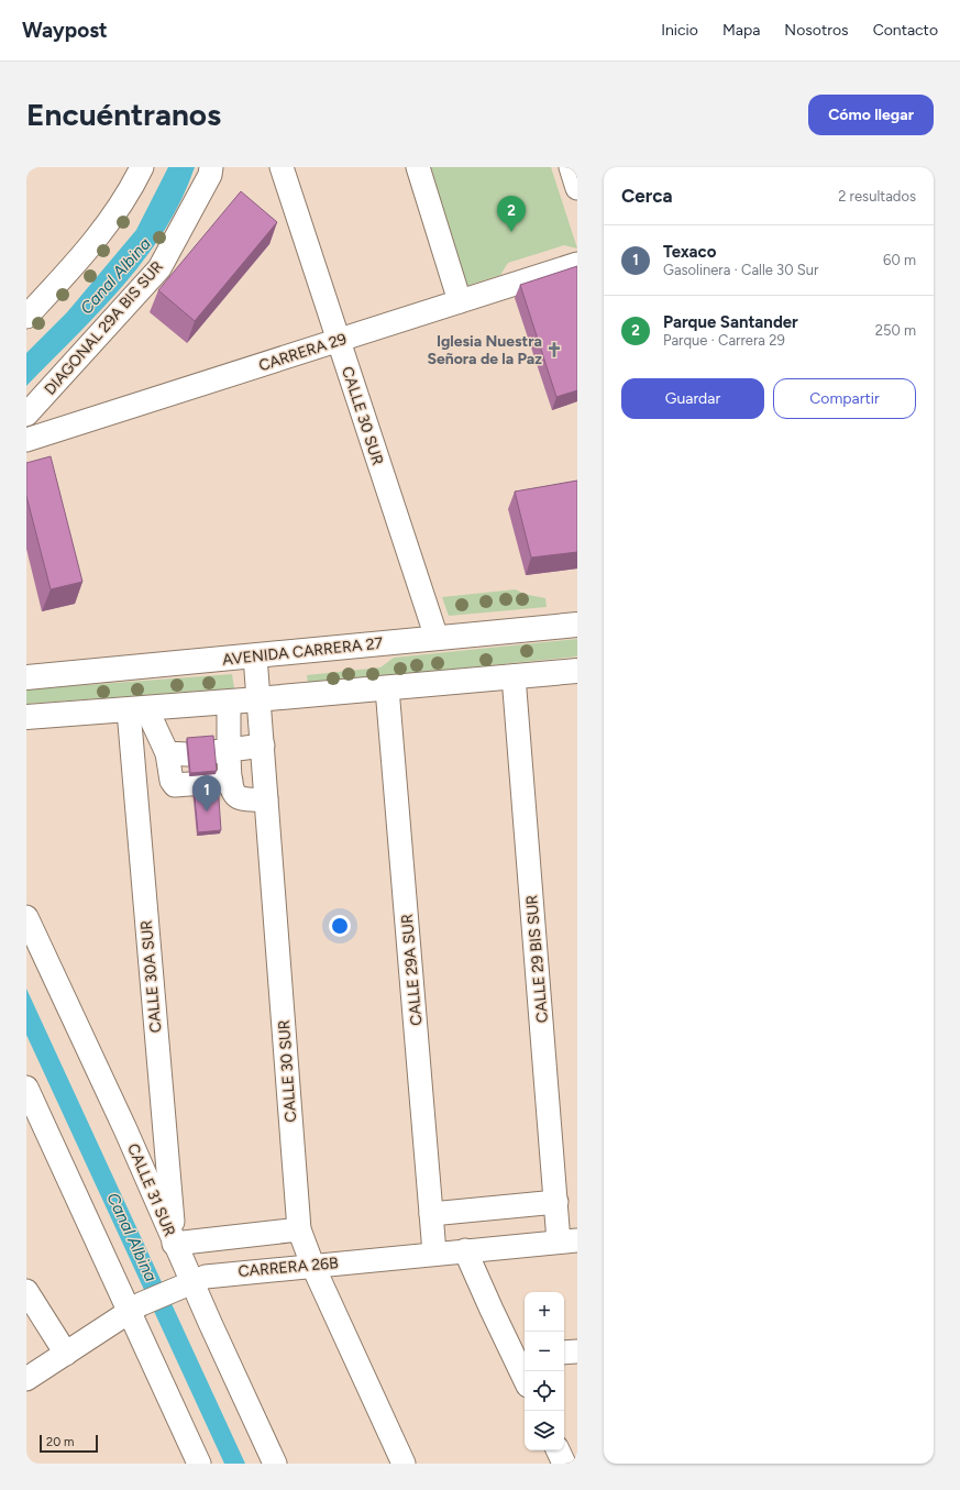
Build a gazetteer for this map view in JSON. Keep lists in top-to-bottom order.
{
  "streets": {
    "main road": ["AVENIDA CARRERA 27"],
    "street": [
      "DIAGONAL 29A BIS SUR",
      "CARRERA 29",
      "CALLE 30 SUR",
      "CALLE 29 BIS SUR",
      "CALLE 29A SUR",
      "CALLE 30A SUR",
      "CALLE 31 SUR",
      "CARRERA 26B"
    ]
  },
  "crossings": [
    ["CARRERA 29", "CALLE 30 SUR"],
    ["CALLE 30 SUR", "AVENIDA CARRERA 27"],
    ["CALLE 30 SUR", "CARRERA 26B"],
    ["CALLE 29 BIS SUR", "CARRERA 26B"],
    ["CALLE 29A SUR", "CARRERA 26B"],
    ["CALLE 30A SUR", "CALLE 31 SUR"],
    ["CALLE 31 SUR", "CARRERA 26B"]
  ],
  "water": ["Canal Albina"],
  "places": {
    "church": ["Iglesia Nuestra Señora de la Paz"]
  },
  "scale_bar": "20 m",
  "page": {
    "header": "Waypost",
    "nav": [
      "Inicio",
      "Mapa",
      "Nosotros",
      "Contacto"
    ],
    "buttons": [
      "Cómo llegar",
      ["Guardar", "Compartir"]
    ],
    "title": "Encuéntranos",
    "heading": ["Cerca", "2 resultados"],
    "pins": ["2", "1"],
    "list": [
      {
        "mark": "1",
        "name": "Texaco",
        "note": "Gasolinera · Calle 30 Sur",
        "value": "60 m"
      },
      {
        "mark": "2",
        "name": "Parque Santander",
        "note": "Parque · Carrera 29",
        "value": "250 m"
      }
    ],
    "map_buttons": ["+", "−"],
    "scale": "20 m"
  }
}
